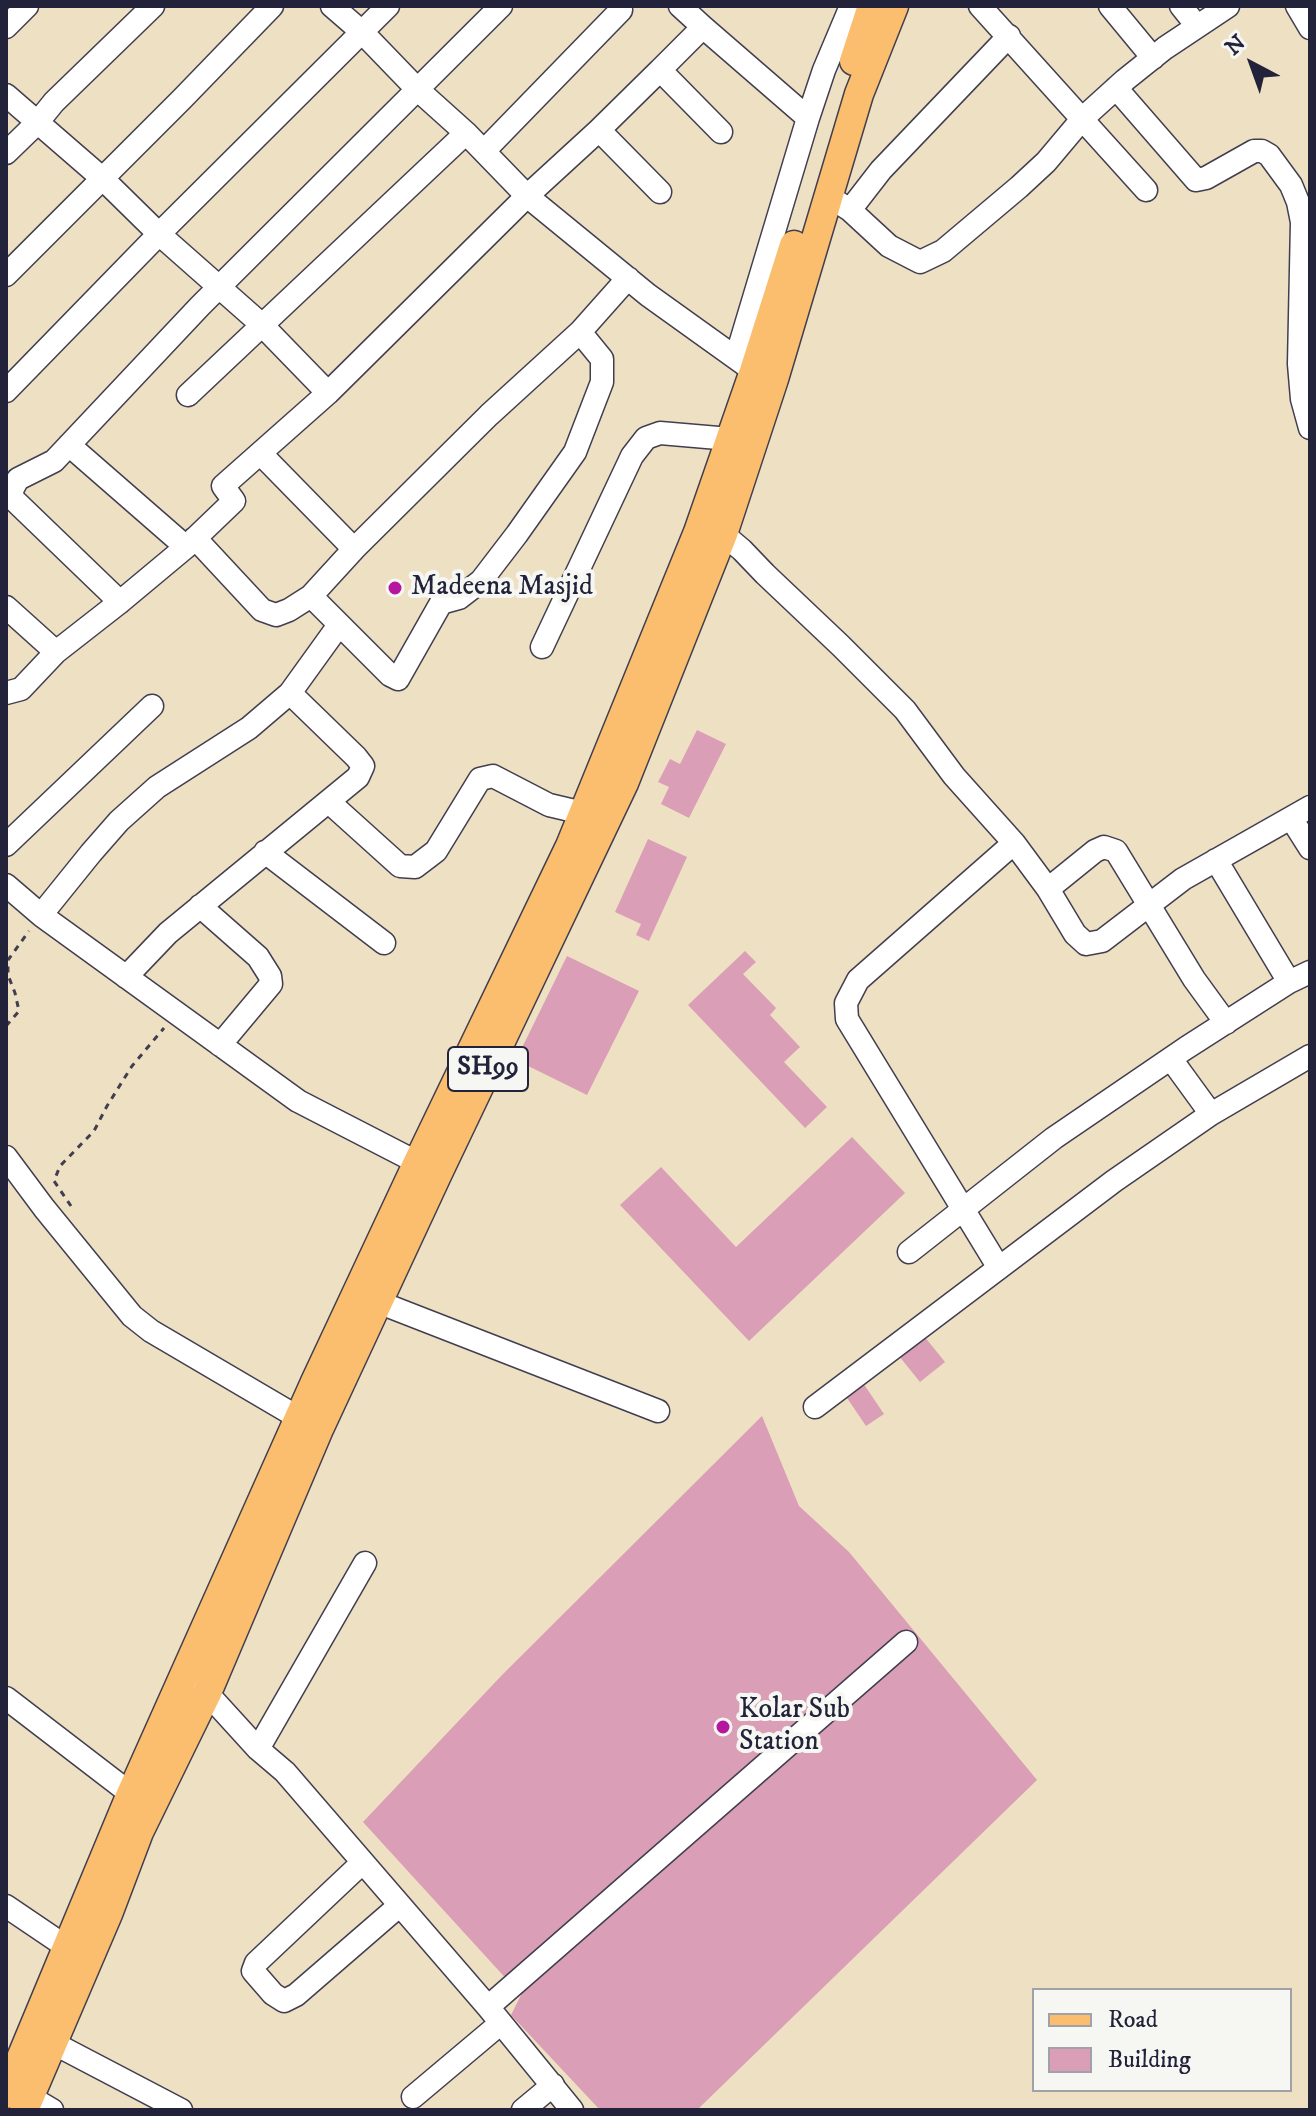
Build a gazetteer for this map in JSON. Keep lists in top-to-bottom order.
{
  "streets": {
    "main road": ["SH99"]
  },
  "places": ["Madeena Masjid", "Kolar Sub Station"],
  "legend": ["Road", "Building"],
  "north": "top left"
}
